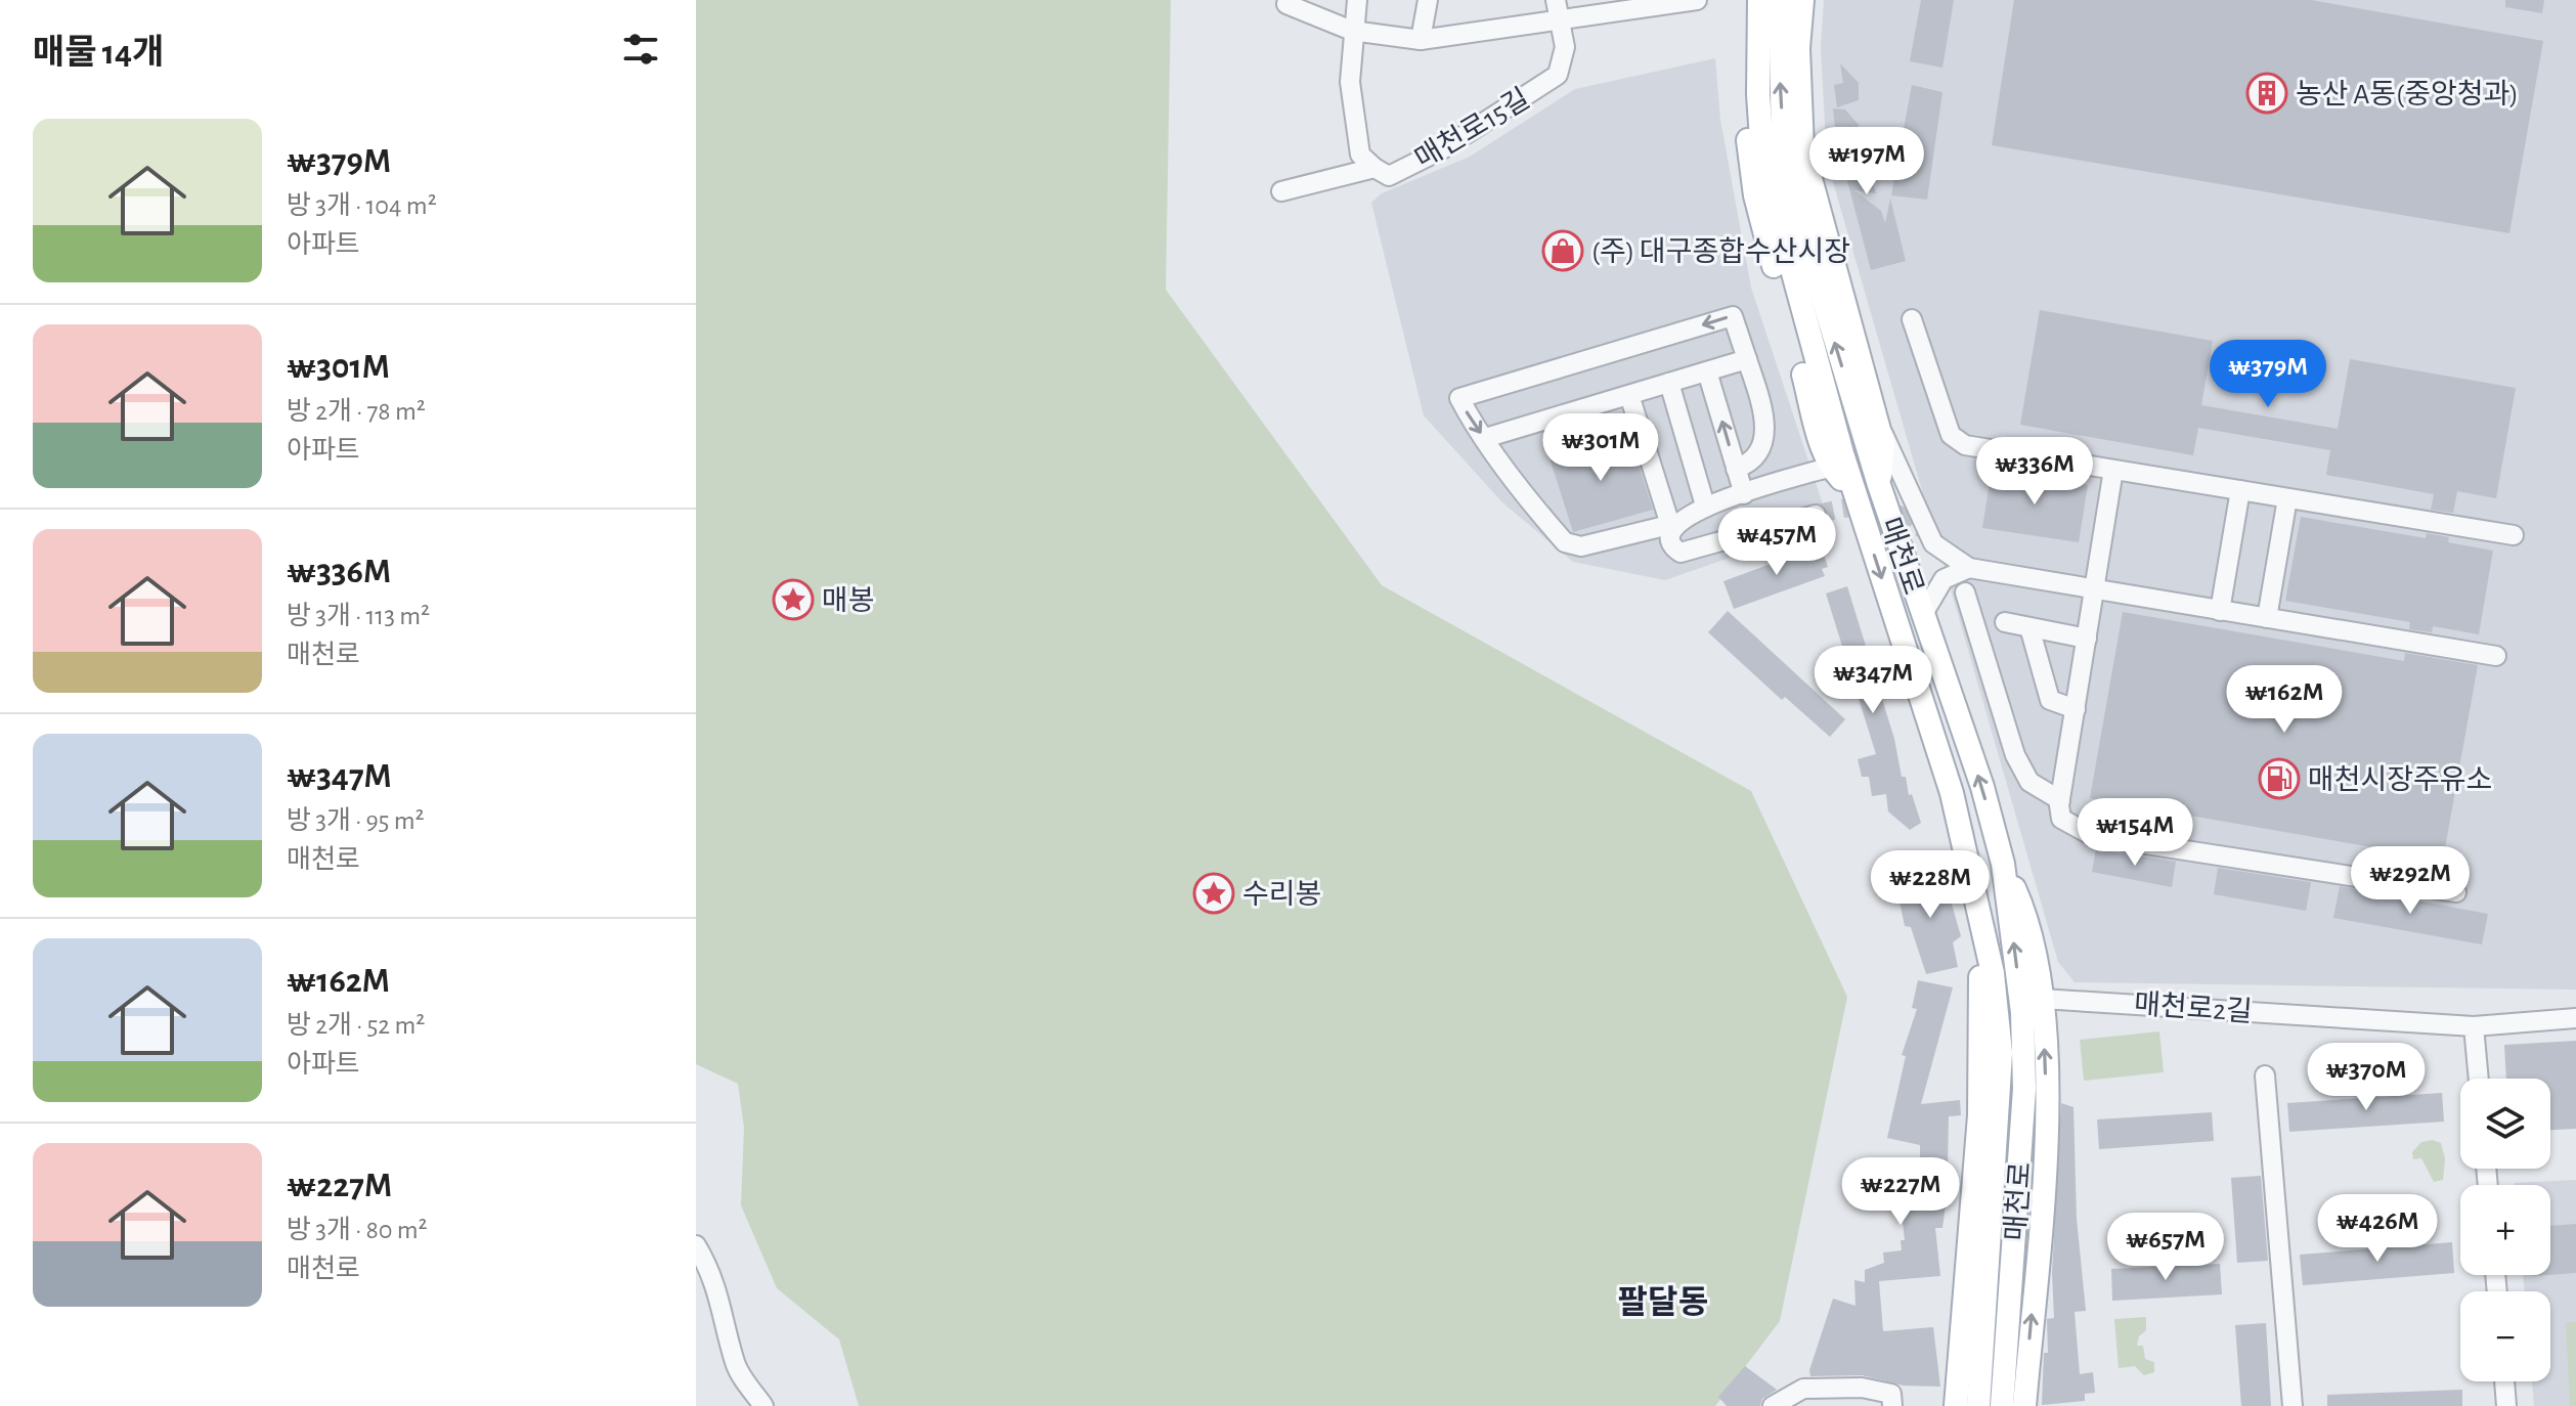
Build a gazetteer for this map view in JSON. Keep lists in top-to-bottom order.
{
  "streets": {
    "main road": ["매천로"],
    "street": ["매천로15길", "매천로2길"]
  },
  "districts": ["팔달동"],
  "places": {
    "building": ["농산 A동(중앙청과)"],
    "shop": ["(주) 대구종합수산시장"],
    "place": ["매봉", "수리봉"],
    "fuel station": ["매천시장주유소"]
  },
  "page": {
    "heading": "매물 14개",
    "list": [
      {
        "name": "₩379M",
        "note": "방 3개 · 104 m² · 아파트"
      },
      {
        "name": "₩301M",
        "note": "방 2개 · 78 m² · 아파트"
      },
      {
        "name": "₩336M",
        "note": "방 3개 · 113 m² · 매천로"
      },
      {
        "name": "₩347M",
        "note": "방 3개 · 95 m² · 매천로"
      },
      {
        "name": "₩162M",
        "note": "방 2개 · 52 m² · 아파트"
      },
      {
        "name": "₩227M",
        "note": "방 3개 · 80 m² · 매천로"
      }
    ],
    "price": [
      "₩197M",
      "₩379M",
      "₩301M",
      "₩336M",
      "₩457M",
      "₩347M",
      "₩162M",
      "₩154M",
      "₩292M",
      "₩228M",
      "₩370M",
      "₩227M",
      "₩426M",
      "₩657M"
    ],
    "map_buttons": ["+", "−"]
  }
}
